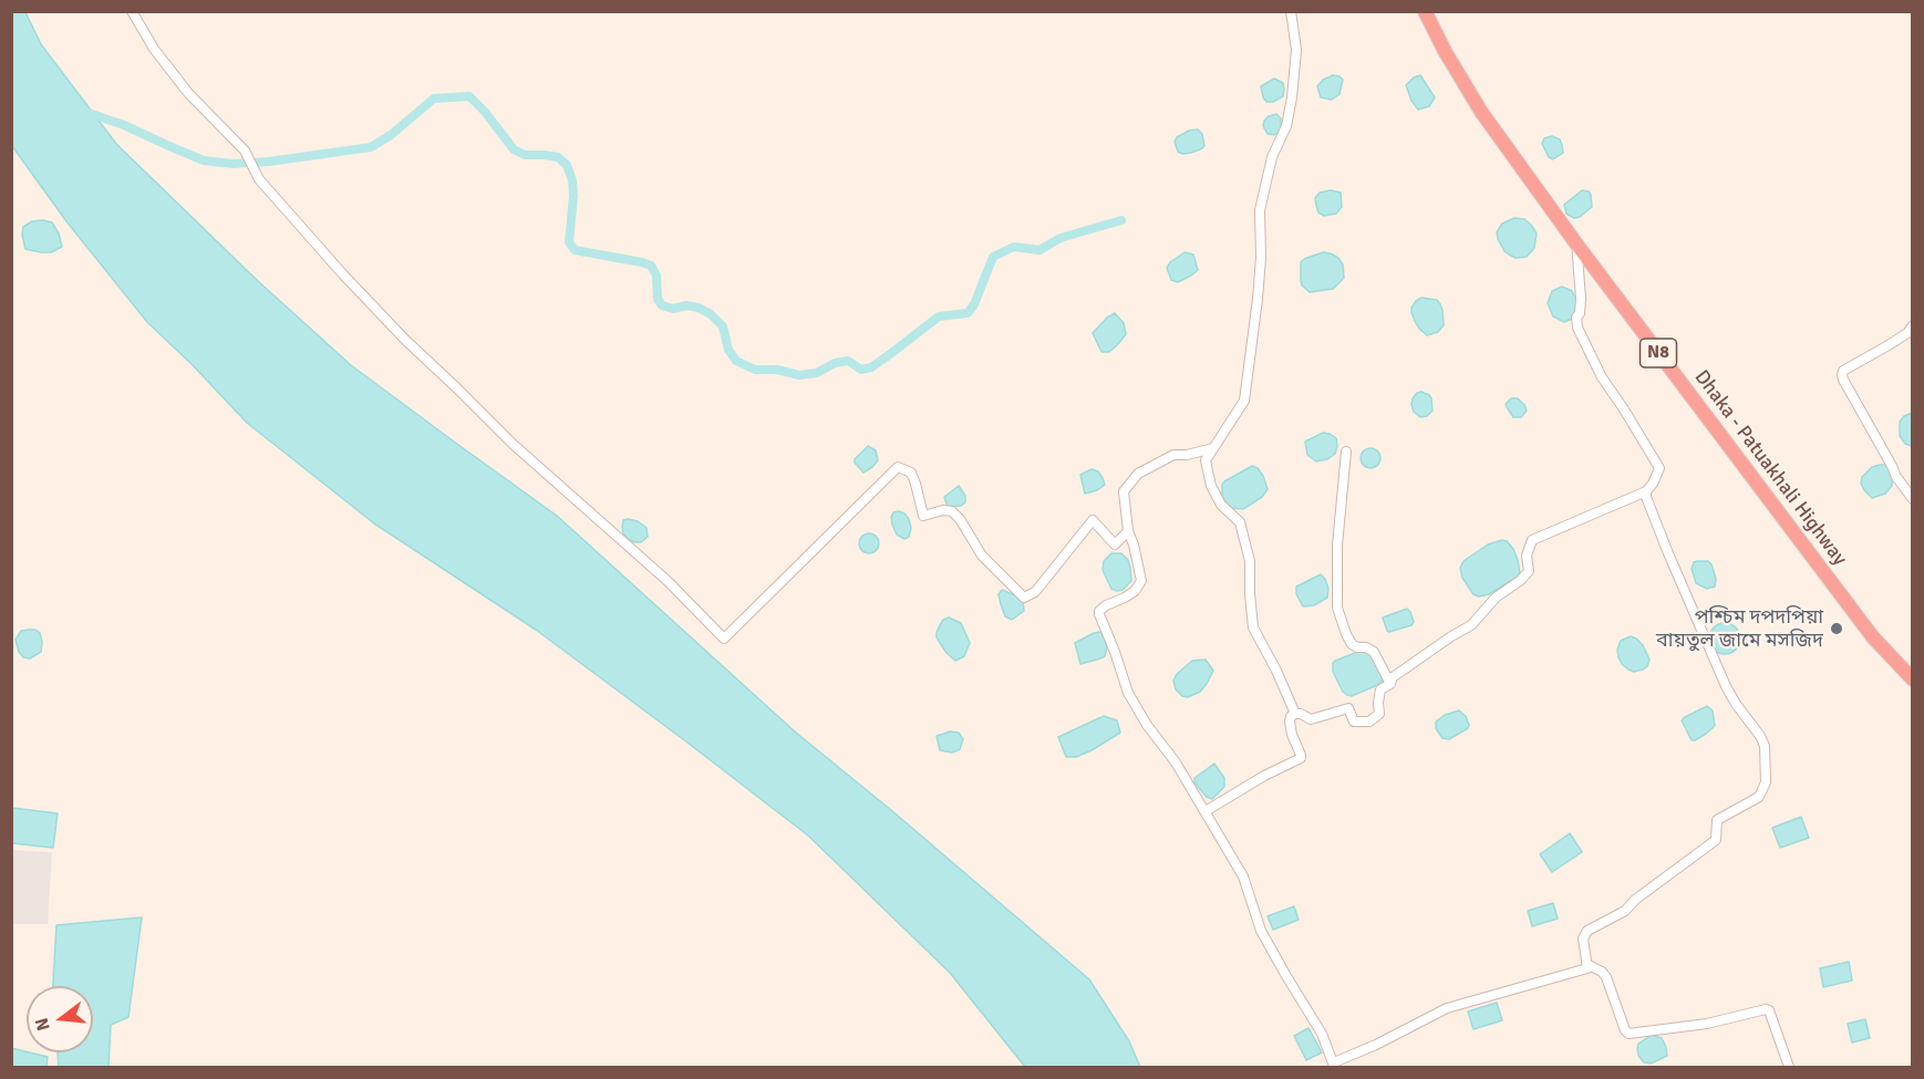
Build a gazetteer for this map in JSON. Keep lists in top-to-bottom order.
{
  "streets": {
    "highway": ["N8", "Dhaka - Patuakhali Highway"]
  },
  "places": ["পশ্চিম দপদপিয়া বায়তুল জামে মসজিদ"],
  "north": "left"
}
